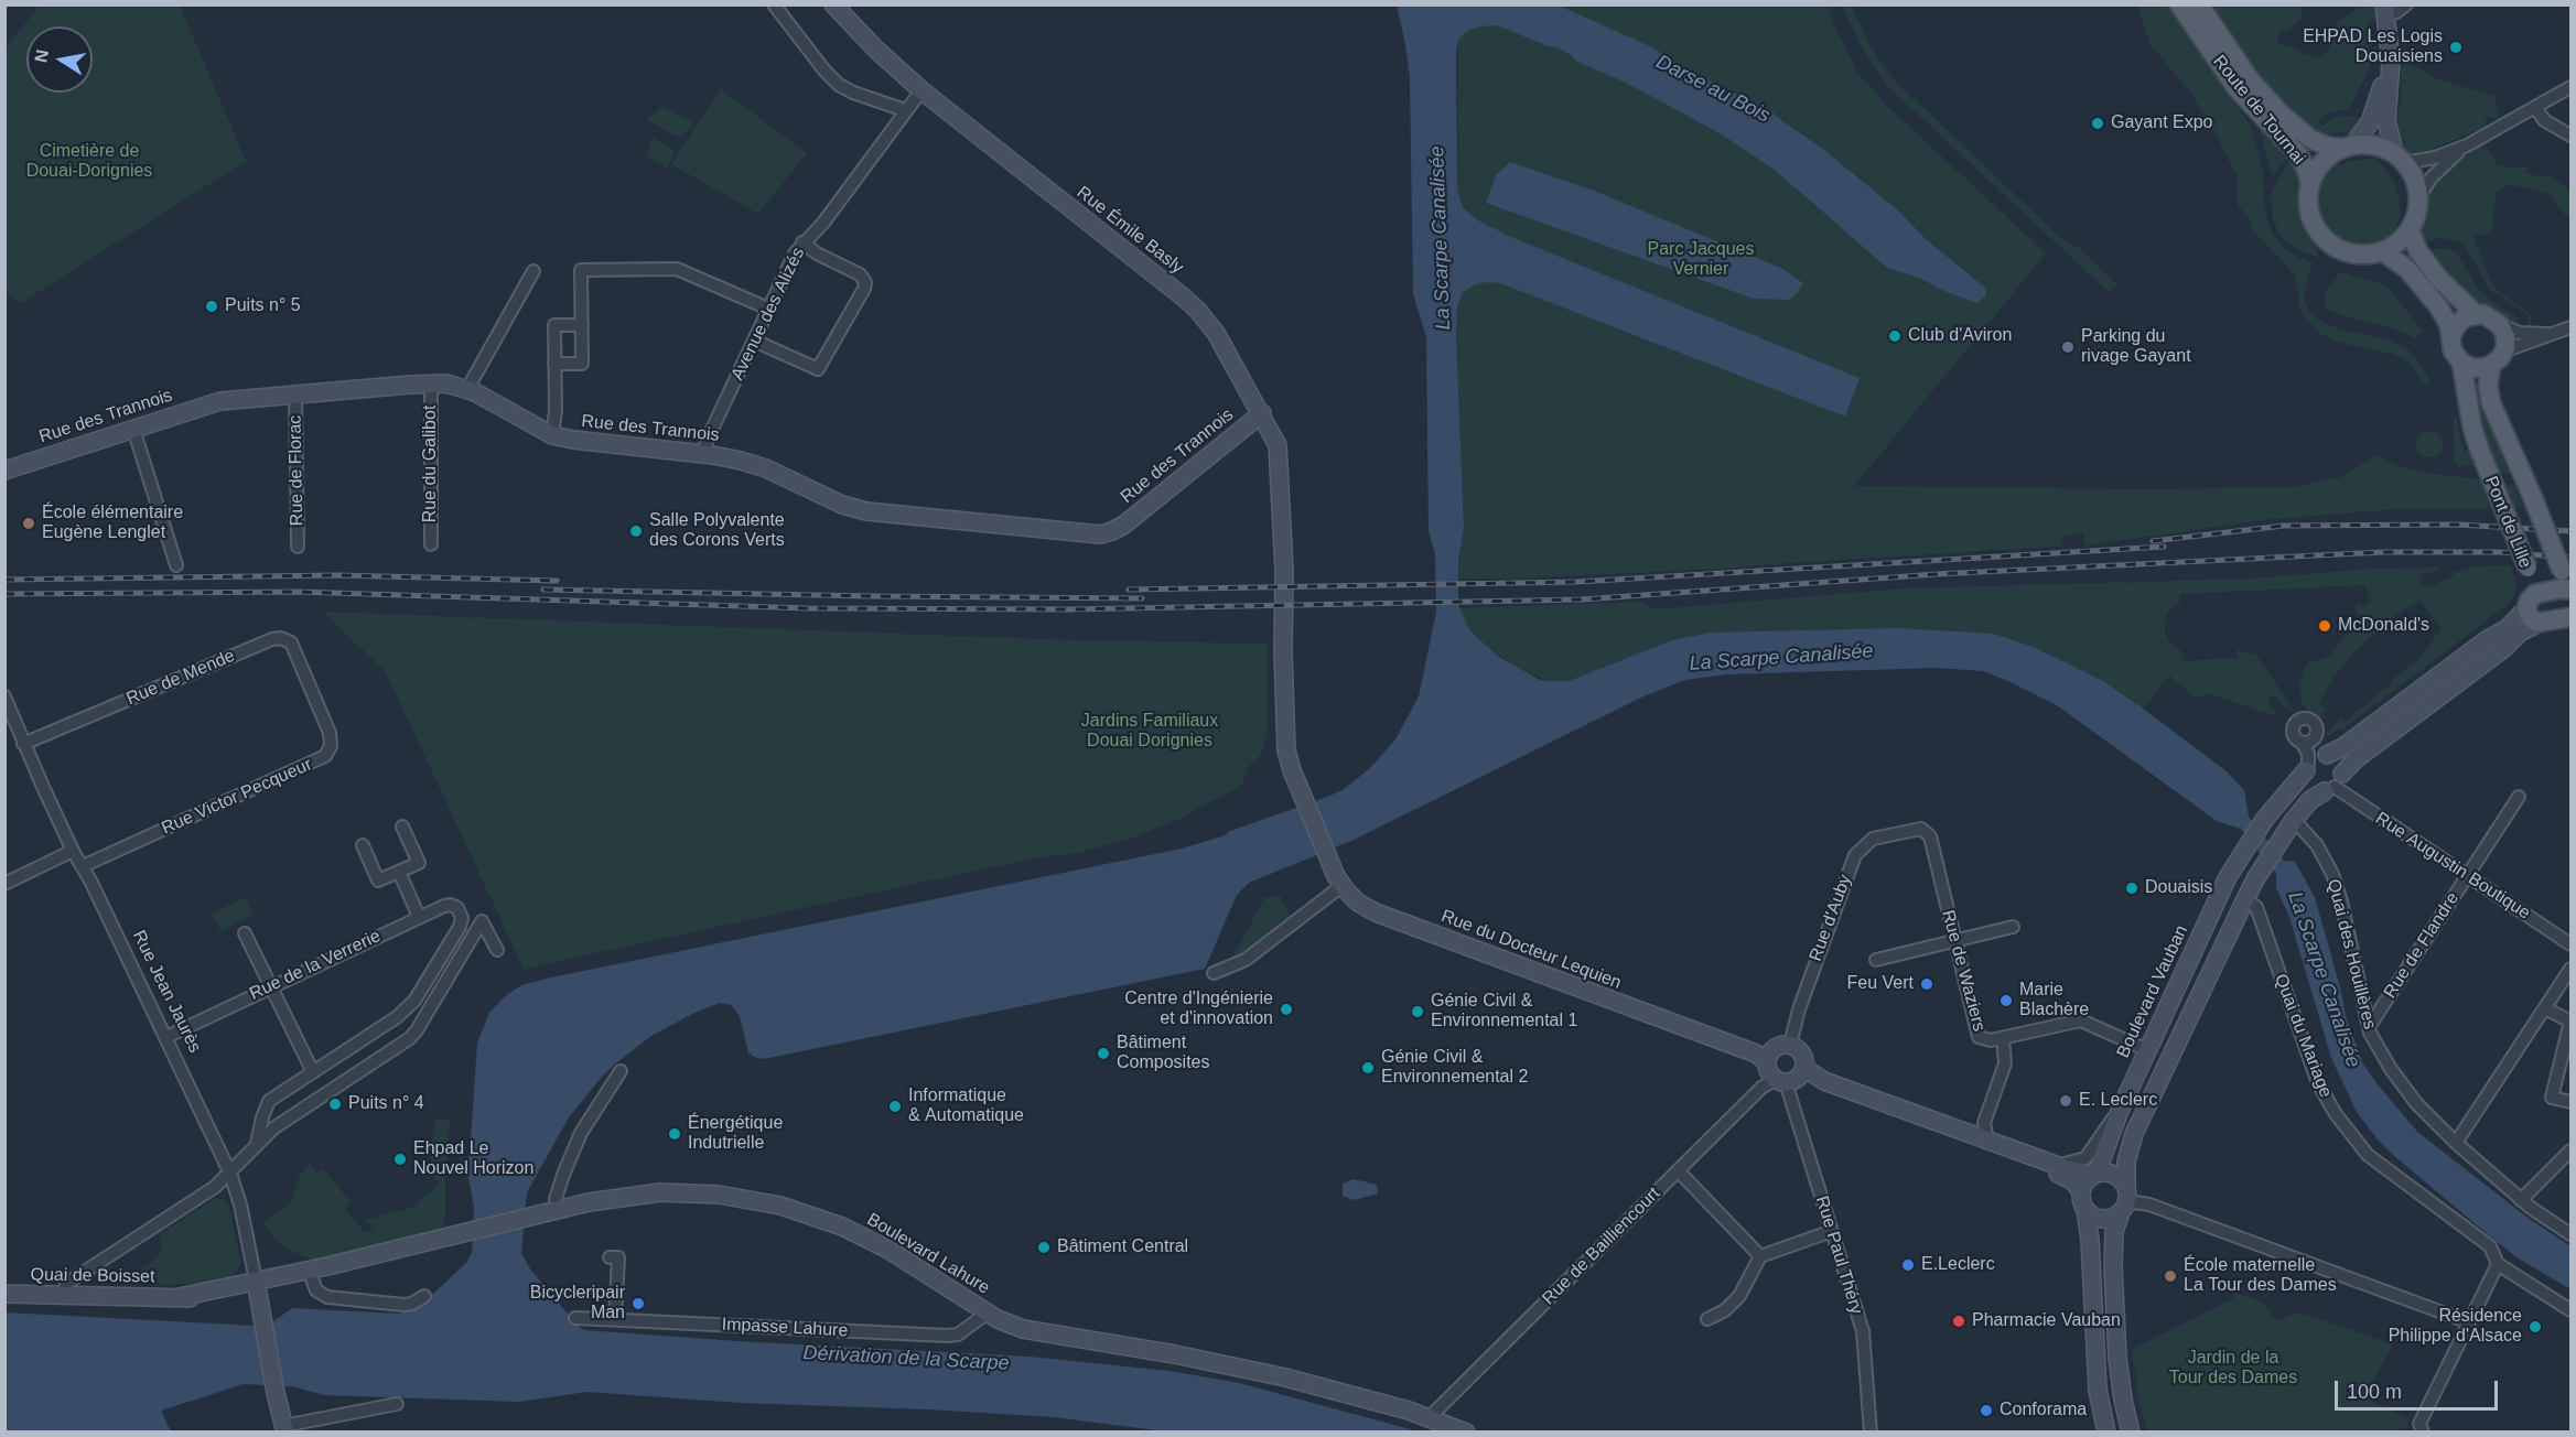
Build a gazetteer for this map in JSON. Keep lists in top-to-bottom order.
{
  "streets": {
    "main road": [
      "Route de Tournai",
      "Rue Émile Basly",
      "Rue des Trannois",
      "Pont de Lille",
      "Rue du Docteur Lequien",
      "Rue Jean Jaurès",
      "Boulevard Vauban",
      "Boulevard Lahure",
      "Quai de Boisset"
    ],
    "street": [
      "Avenue des Alizés",
      "Rue du Galibot",
      "Rue de Florac",
      "Rue de Mende",
      "Rue Victor Pecqueur",
      "Rue Augustin Boutique",
      "Rue d'Auby",
      "Rue de Flandre",
      "Quai des Houillères",
      "Rue de la Verrerie",
      "Rue de Waziers",
      "Quai du Mariage",
      "Rue de Bailliencourt",
      "Rue Paul Théry",
      "Impasse Lahure"
    ]
  },
  "crossings": [
    ["Rue Émile Basly", "Avenue des Alizés"],
    ["Rue Émile Basly", "Rue des Trannois"],
    ["Rue Émile Basly", "Rue du Docteur Lequien"],
    ["Avenue des Alizés", "Rue des Trannois"],
    ["Rue des Trannois", "Rue du Galibot"],
    ["Rue des Trannois", "Rue de Florac"],
    ["Pont de Lille", "Boulevard Vauban"],
    ["Rue de Mende", "Rue Victor Pecqueur"],
    ["Rue de Mende", "Rue Jean Jaurès"],
    ["Rue Victor Pecqueur", "Rue Jean Jaurès"],
    ["Rue Augustin Boutique", "Rue de Flandre"],
    ["Rue d'Auby", "Rue du Docteur Lequien"],
    ["Rue d'Auby", "Rue de Waziers"],
    ["Rue de Flandre", "Quai des Houillères"],
    ["Rue de la Verrerie", "Rue Jean Jaurès"],
    ["Rue Jean Jaurès", "Boulevard Lahure"],
    ["Rue Jean Jaurès", "Quai de Boisset"],
    ["Rue de Bailliencourt", "Boulevard Lahure"],
    ["Rue de Bailliencourt", "Rue Paul Théry"],
    ["Boulevard Lahure", "Quai de Boisset"],
    ["Boulevard Lahure", "Impasse Lahure"]
  ],
  "water": ["Darse au Bois", "La Scarpe Canalisée", "Dérivation de la Scarpe"],
  "parks": [
    "Cimetière de Douai-Dorignies",
    "Parc Jacques Vernier",
    "Jardins Familiaux Douai Dorignies",
    "Jardin de la Tour des Dames"
  ],
  "places": [
    "EHPAD Les Logis Douaisiens",
    "Gayant Expo",
    "Puits n° 5",
    "Club d'Aviron",
    "Parking du rivage Gayant",
    "École élémentaire Eugène Lenglet",
    "Salle Polyvalente des Corons Verts",
    "McDonald's",
    "Douaisis",
    "Feu Vert",
    "Marie Blachère",
    "Centre d'Ingénierie et d'innovation",
    "Génie Civil & Environnemental 1",
    "Bâtiment Composites",
    "Génie Civil & Environnemental 2",
    "E. Leclerc",
    "Puits n° 4",
    "Informatique & Automatique",
    "Énergétique Indutrielle",
    "Ehpad Le Nouvel Horizon",
    "Bâtiment Central",
    "E.Leclerc",
    "École maternelle La Tour des Dames",
    "Bicycleripair Man",
    "Pharmacie Vauban",
    "Résidence Philippe d'Alsace",
    "Conforama"
  ],
  "scale_bar": "100 m",
  "north": "left"
}
